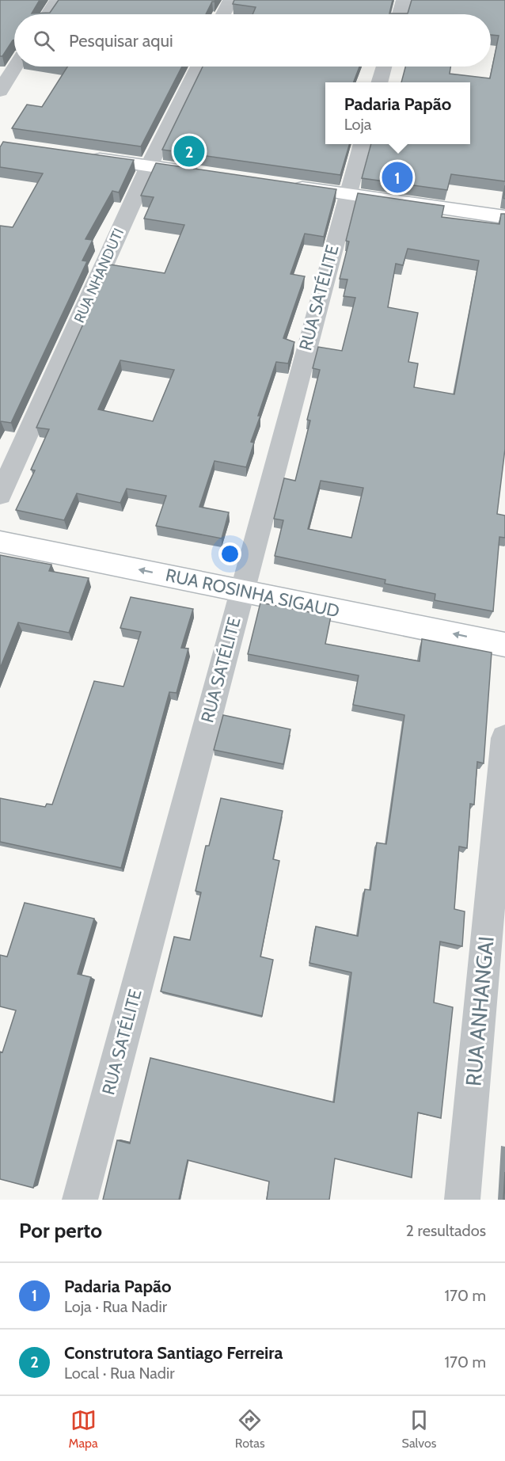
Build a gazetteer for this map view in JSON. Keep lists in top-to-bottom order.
{
  "streets": {
    "street": [
      "RUA NHANDUTI",
      "RUA SATÉLITE",
      "RUA ROSINHA SIGAUD",
      "RUA ANHANGAI"
    ]
  },
  "crossings": [
    ["RUA SATÉLITE", "RUA ROSINHA SIGAUD"]
  ],
  "one_way": ["RUA ROSINHA SIGAUD"],
  "page": {
    "search": "Pesquisar aqui",
    "popup": ["Padaria Papão", "Loja"],
    "pins": ["2", "1"],
    "heading": ["Por perto", "2 resultados"],
    "list": [
      {
        "mark": "1",
        "name": "Padaria Papão",
        "note": "Loja · Rua Nadir",
        "value": "170 m"
      },
      {
        "mark": "2",
        "name": "Construtora Santiago Ferreira",
        "note": "Local · Rua Nadir",
        "value": "170 m"
      }
    ],
    "nav": ["Mapa", "Rotas", "Salvos"]
  }
}
